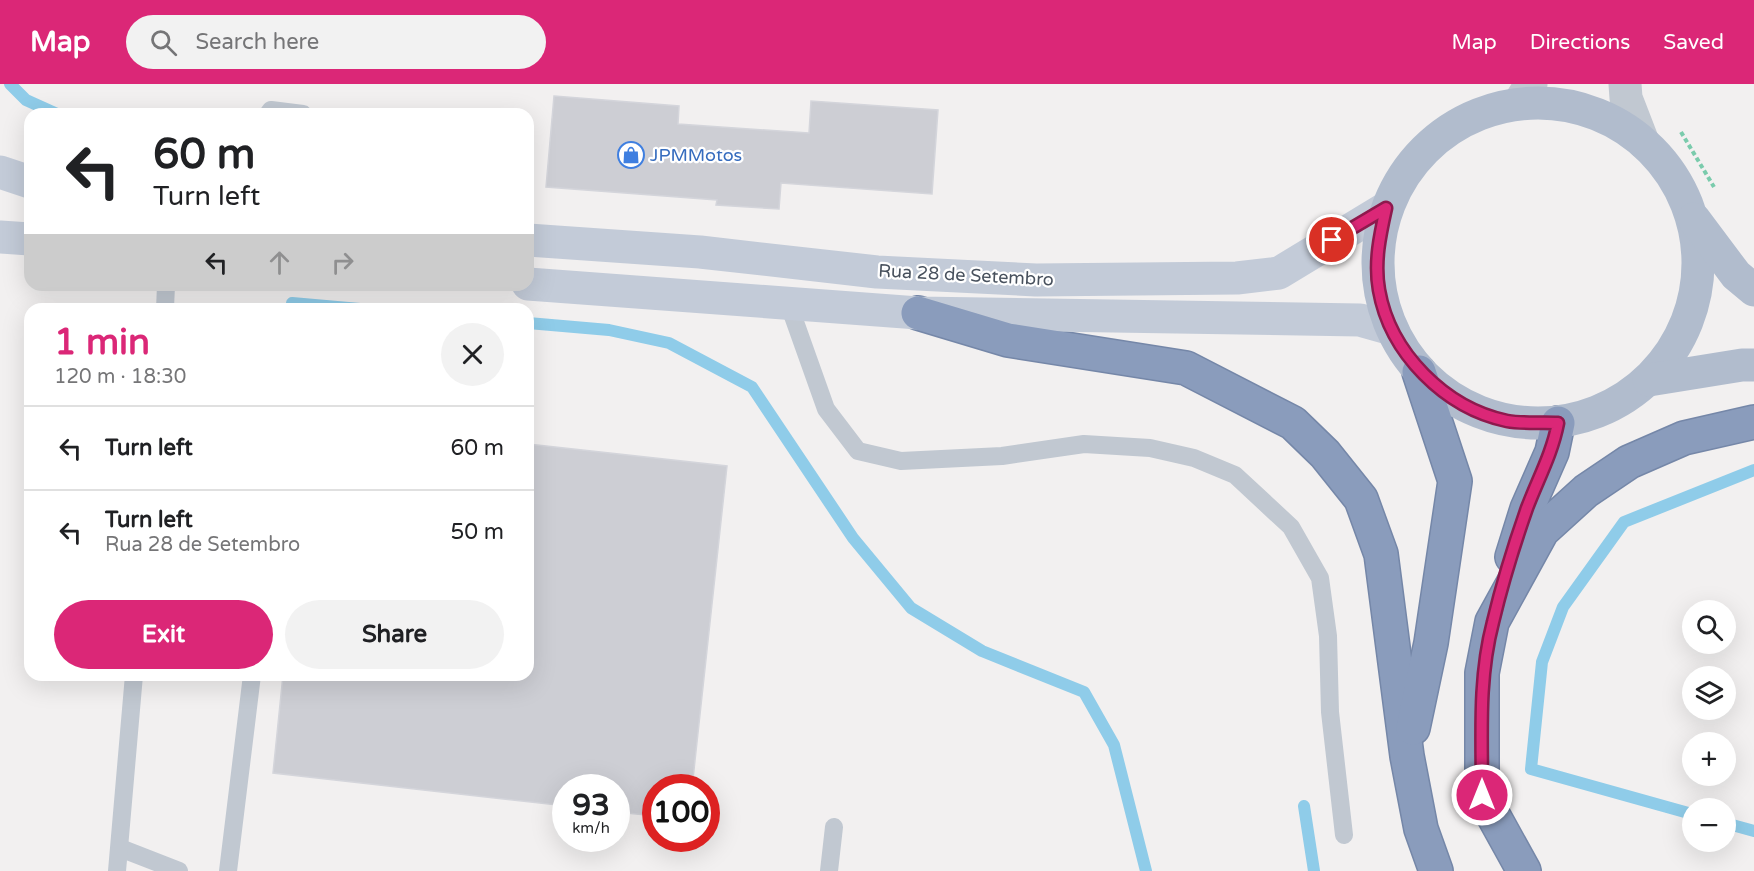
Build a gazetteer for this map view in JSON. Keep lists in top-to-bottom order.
{
  "streets": {
    "main road": ["Rua 28 de Setembro"]
  },
  "places": {
    "shop": ["JPMMotos"]
  },
  "page": {
    "header": "Map",
    "search": "Search here",
    "nav": ["Map", "Directions", "Saved"],
    "turn": ["60 m", "Turn left"],
    "heading": ["1 min", "120 m · 18:30"],
    "list": [
      {
        "name": "Turn left",
        "value": "60 m"
      },
      {
        "name": "Turn left",
        "note": "Rua 28 de Setembro",
        "value": "50 m"
      }
    ],
    "buttons": ["Exit", "Share"],
    "map_buttons": ["+", "−"],
    "speed": "93 km/h",
    "limit": "100"
  }
}
